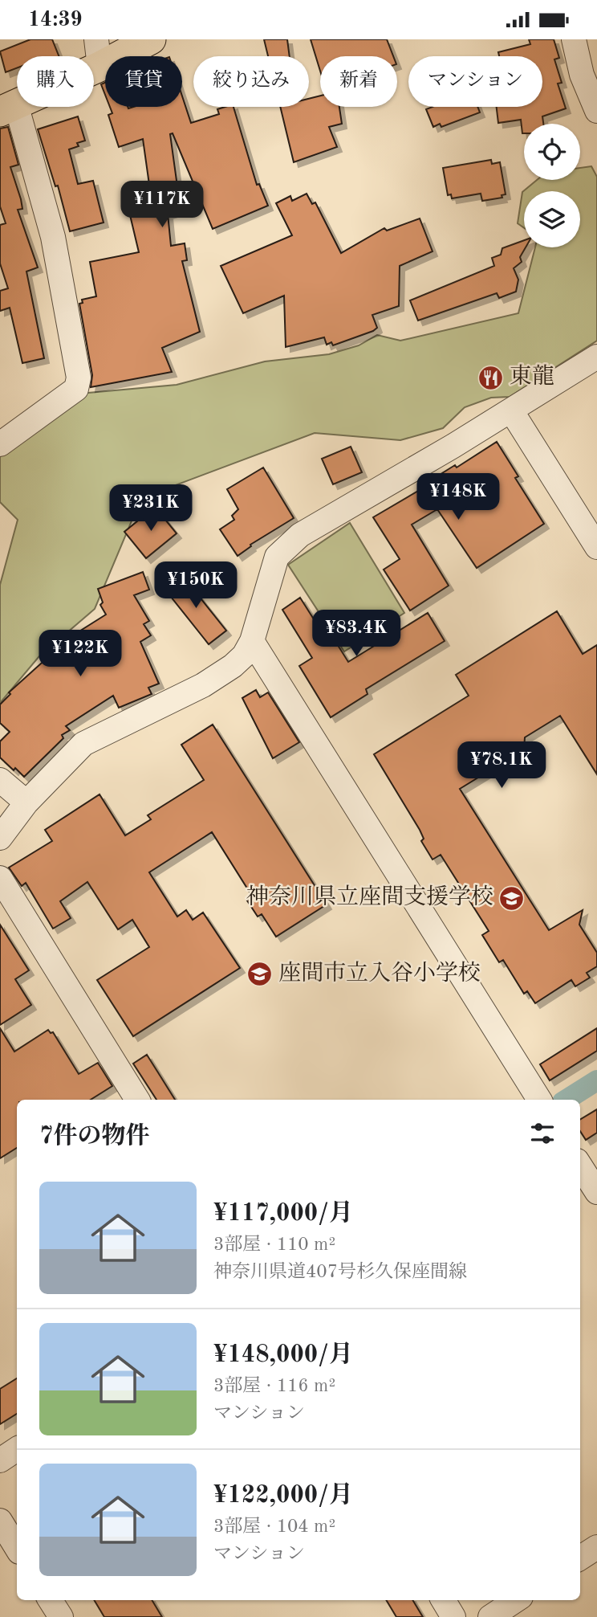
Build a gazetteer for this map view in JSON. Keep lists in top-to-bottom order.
{
  "places": {
    "restaurant": ["東龍"],
    "school or university": ["神奈川県立座間支援学校", "座間市立入谷小学校"]
  },
  "page": {
    "status": "14:39",
    "chip": [
      "購入",
      "賃貸",
      "絞り込み",
      "新着",
      "マンション"
    ],
    "price": [
      "¥117K",
      "¥148K",
      "¥231K",
      "¥150K",
      "¥83.4K",
      "¥122K",
      "¥78.1K"
    ],
    "heading": "7件の物件",
    "list": [
      {
        "name": "¥117,000/月",
        "note": "3部屋 · 110 m² · 神奈川県道407号杉久保座間線"
      },
      {
        "name": "¥148,000/月",
        "note": "3部屋 · 116 m² · マンション"
      },
      {
        "name": "¥122,000/月",
        "note": "3部屋 · 104 m² · マンション"
      }
    ]
  }
}
